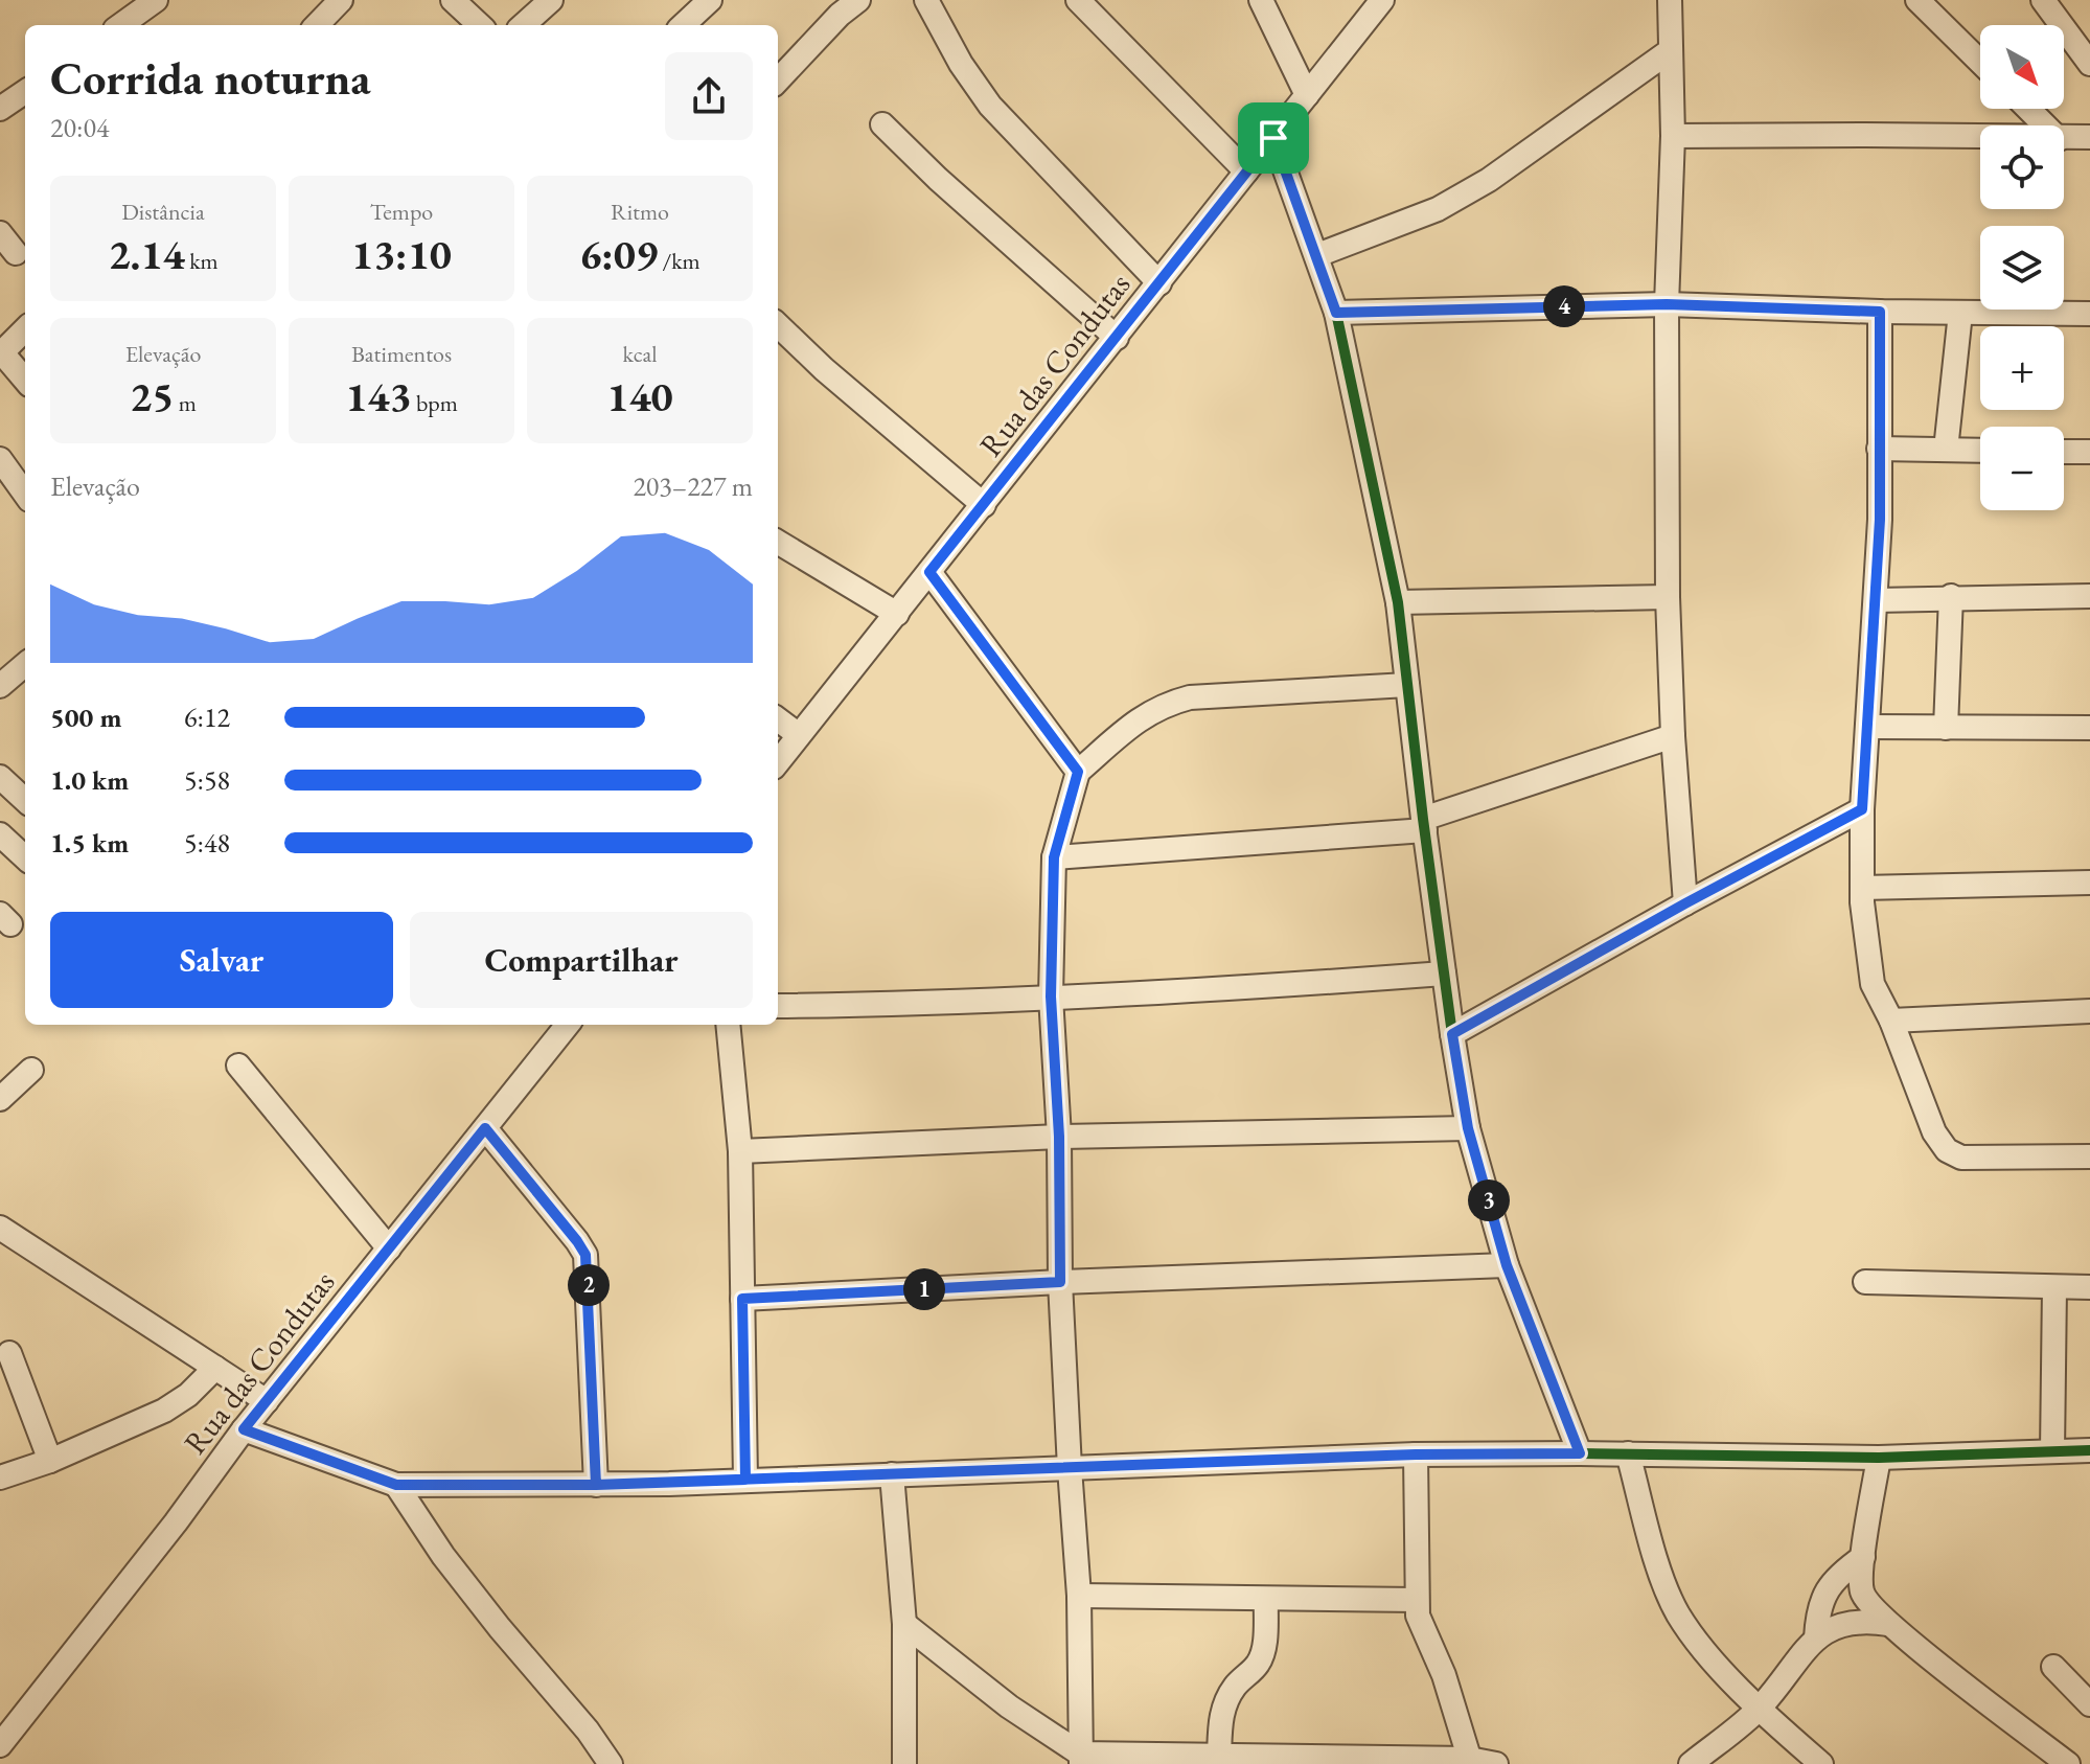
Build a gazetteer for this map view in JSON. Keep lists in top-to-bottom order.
{
  "streets": {
    "street": ["Rua das Condutas"]
  },
  "north": "bottom right",
  "page": {
    "map_buttons": ["+", "−"],
    "heading": ["Corrida noturna", "20:04"],
    "stats": [
      ["Distância", "2.14 km"],
      ["Tempo", "13:10"],
      ["Ritmo", "6:09 /km"],
      ["Elevação", "25 m"],
      ["Batimentos", "143 bpm"],
      ["kcal", "140"]
    ],
    "pins": [
      "4",
      "3",
      "2",
      "1"
    ],
    "chart": ["Elevação", "203–227 m"],
    "list": [
      {
        "name": "500 m",
        "note": "6:12"
      },
      {
        "name": "1.0 km",
        "note": "5:58"
      },
      {
        "name": "1.5 km",
        "note": "5:48"
      }
    ],
    "buttons": ["Salvar", "Compartilhar"]
  }
}
